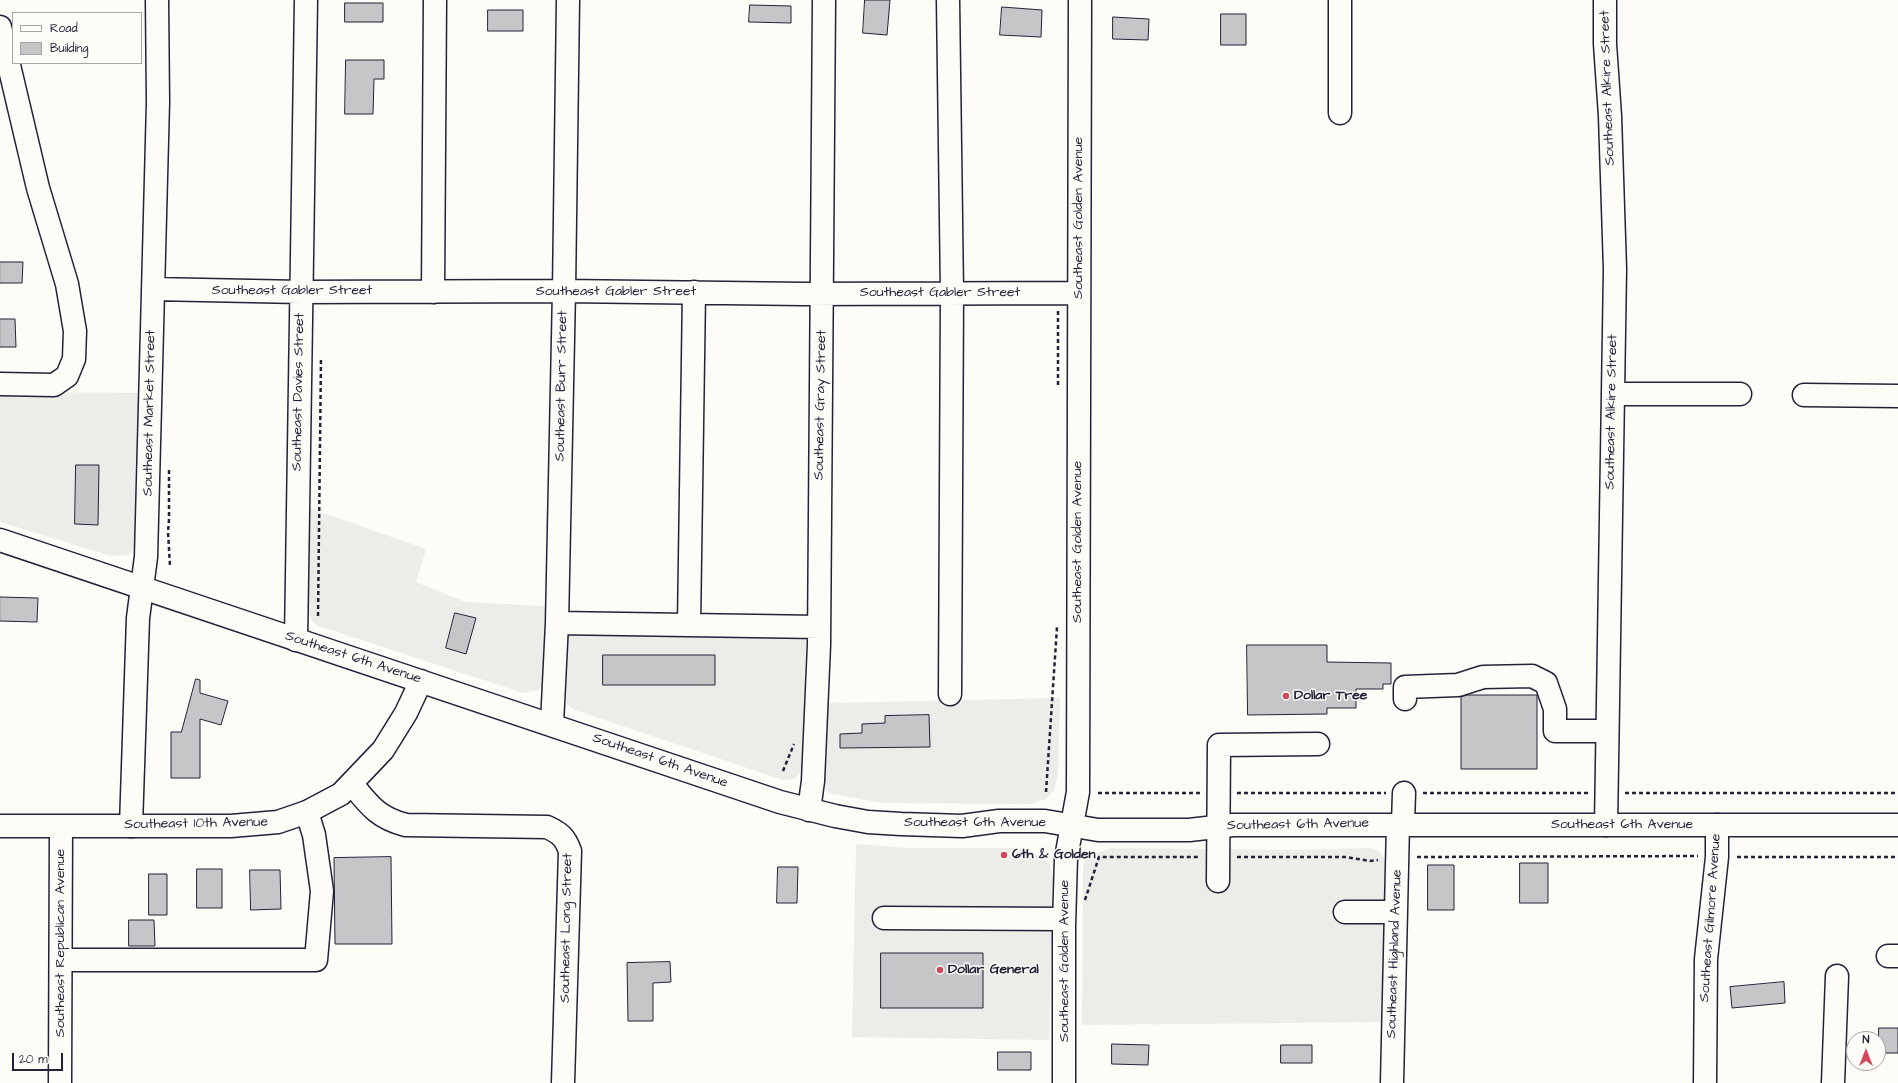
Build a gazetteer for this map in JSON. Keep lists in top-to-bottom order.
{
  "streets": {
    "street": [
      "Southeast Alkire Street",
      "Southeast Golden Avenue",
      "Southeast Gabler Street",
      "Southeast Burr Street",
      "Southeast Davies Street",
      "Southeast Gray Street",
      "Southeast Market Street",
      "Southeast 6th Avenue",
      "Southeast 10th Avenue",
      "Southeast Gilmore Avenue",
      "Southeast Long Street",
      "Southeast Republican Avenue",
      "Southeast Highland Avenue"
    ]
  },
  "crossings": [
    ["Southeast Alkire Street", "Southeast 6th Avenue"],
    ["Southeast Golden Avenue", "Southeast Gabler Street"],
    ["Southeast Golden Avenue", "Southeast 6th Avenue"],
    ["Southeast Gabler Street", "Southeast Burr Street"],
    ["Southeast Gabler Street", "Southeast Davies Street"],
    ["Southeast Gabler Street", "Southeast Gray Street"],
    ["Southeast Gabler Street", "Southeast Market Street"],
    ["Southeast Burr Street", "Southeast 6th Avenue"],
    ["Southeast Davies Street", "Southeast 6th Avenue"],
    ["Southeast Gray Street", "Southeast 6th Avenue"],
    ["Southeast Market Street", "Southeast 6th Avenue"],
    ["Southeast Market Street", "Southeast 10th Avenue"],
    ["Southeast 6th Avenue", "Southeast 10th Avenue"],
    ["Southeast 6th Avenue", "Southeast Gilmore Avenue"],
    ["Southeast 6th Avenue", "Southeast Highland Avenue"],
    ["Southeast 10th Avenue", "Southeast Long Street"],
    ["Southeast 10th Avenue", "Southeast Republican Avenue"]
  ],
  "places": ["Dollar Tree", "6th & Golden", "Dollar General"],
  "legend": ["Road", "Building"],
  "scale_bar": "20 m",
  "north": "top"
}
